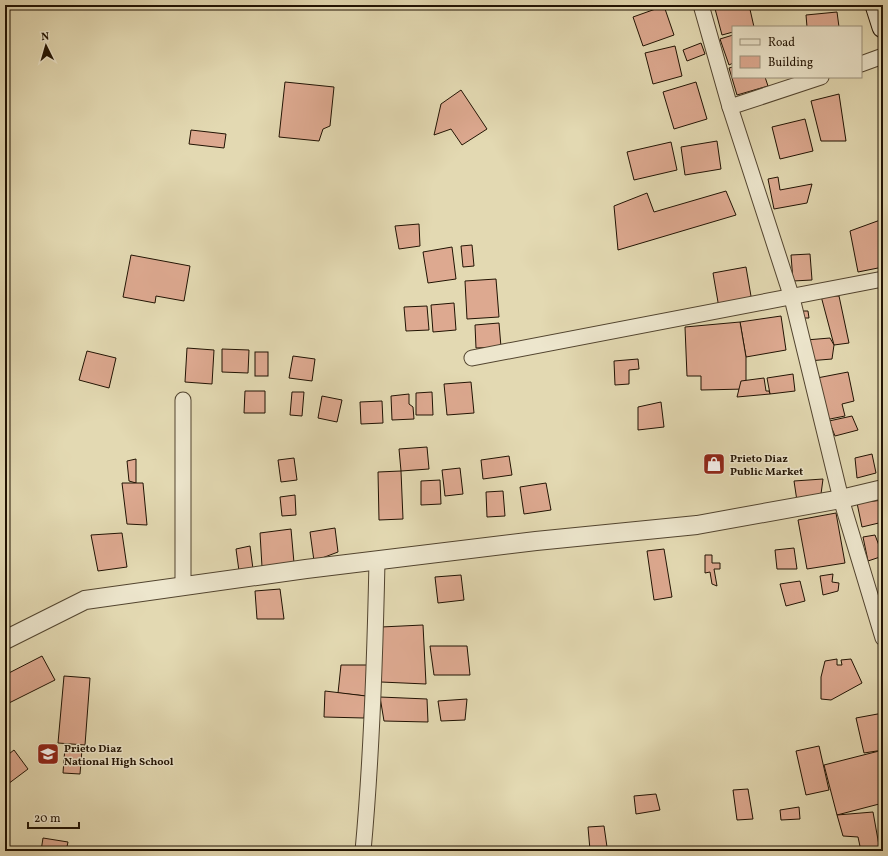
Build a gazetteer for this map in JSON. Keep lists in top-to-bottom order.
{
  "places": {
    "shop": ["Prieto Diaz Public Market"],
    "school or university": ["Prieto Diaz National High School"]
  },
  "legend": ["Road", "Building"],
  "scale_bar": "20 m",
  "north": "top"
}
